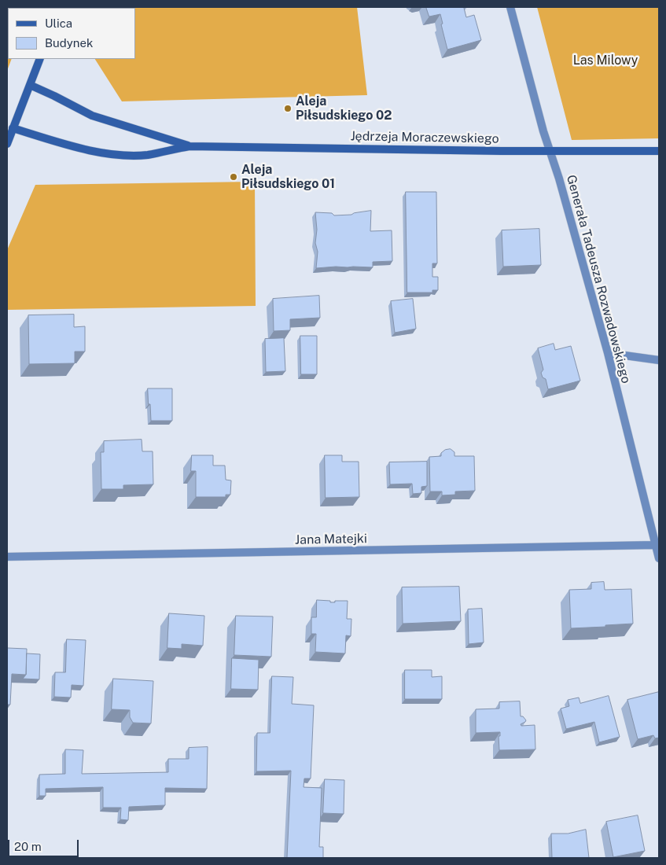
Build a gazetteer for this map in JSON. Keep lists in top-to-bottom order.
{
  "streets": {
    "street": ["Jędrzeja Moraczewskiego", "Generała Tadeusza Rozwadowskiego", "Jana Matejki"]
  },
  "crossings": [
    ["Jędrzeja Moraczewskiego", "Generała Tadeusza Rozwadowskiego"],
    ["Generała Tadeusza Rozwadowskiego", "Jana Matejki"]
  ],
  "parks": ["Las Milowy"],
  "places": ["Aleja Piłsudskiego 02", "Aleja Piłsudskiego 01"],
  "legend": ["Ulica", "Budynek"],
  "scale_bar": "20 m"
}
